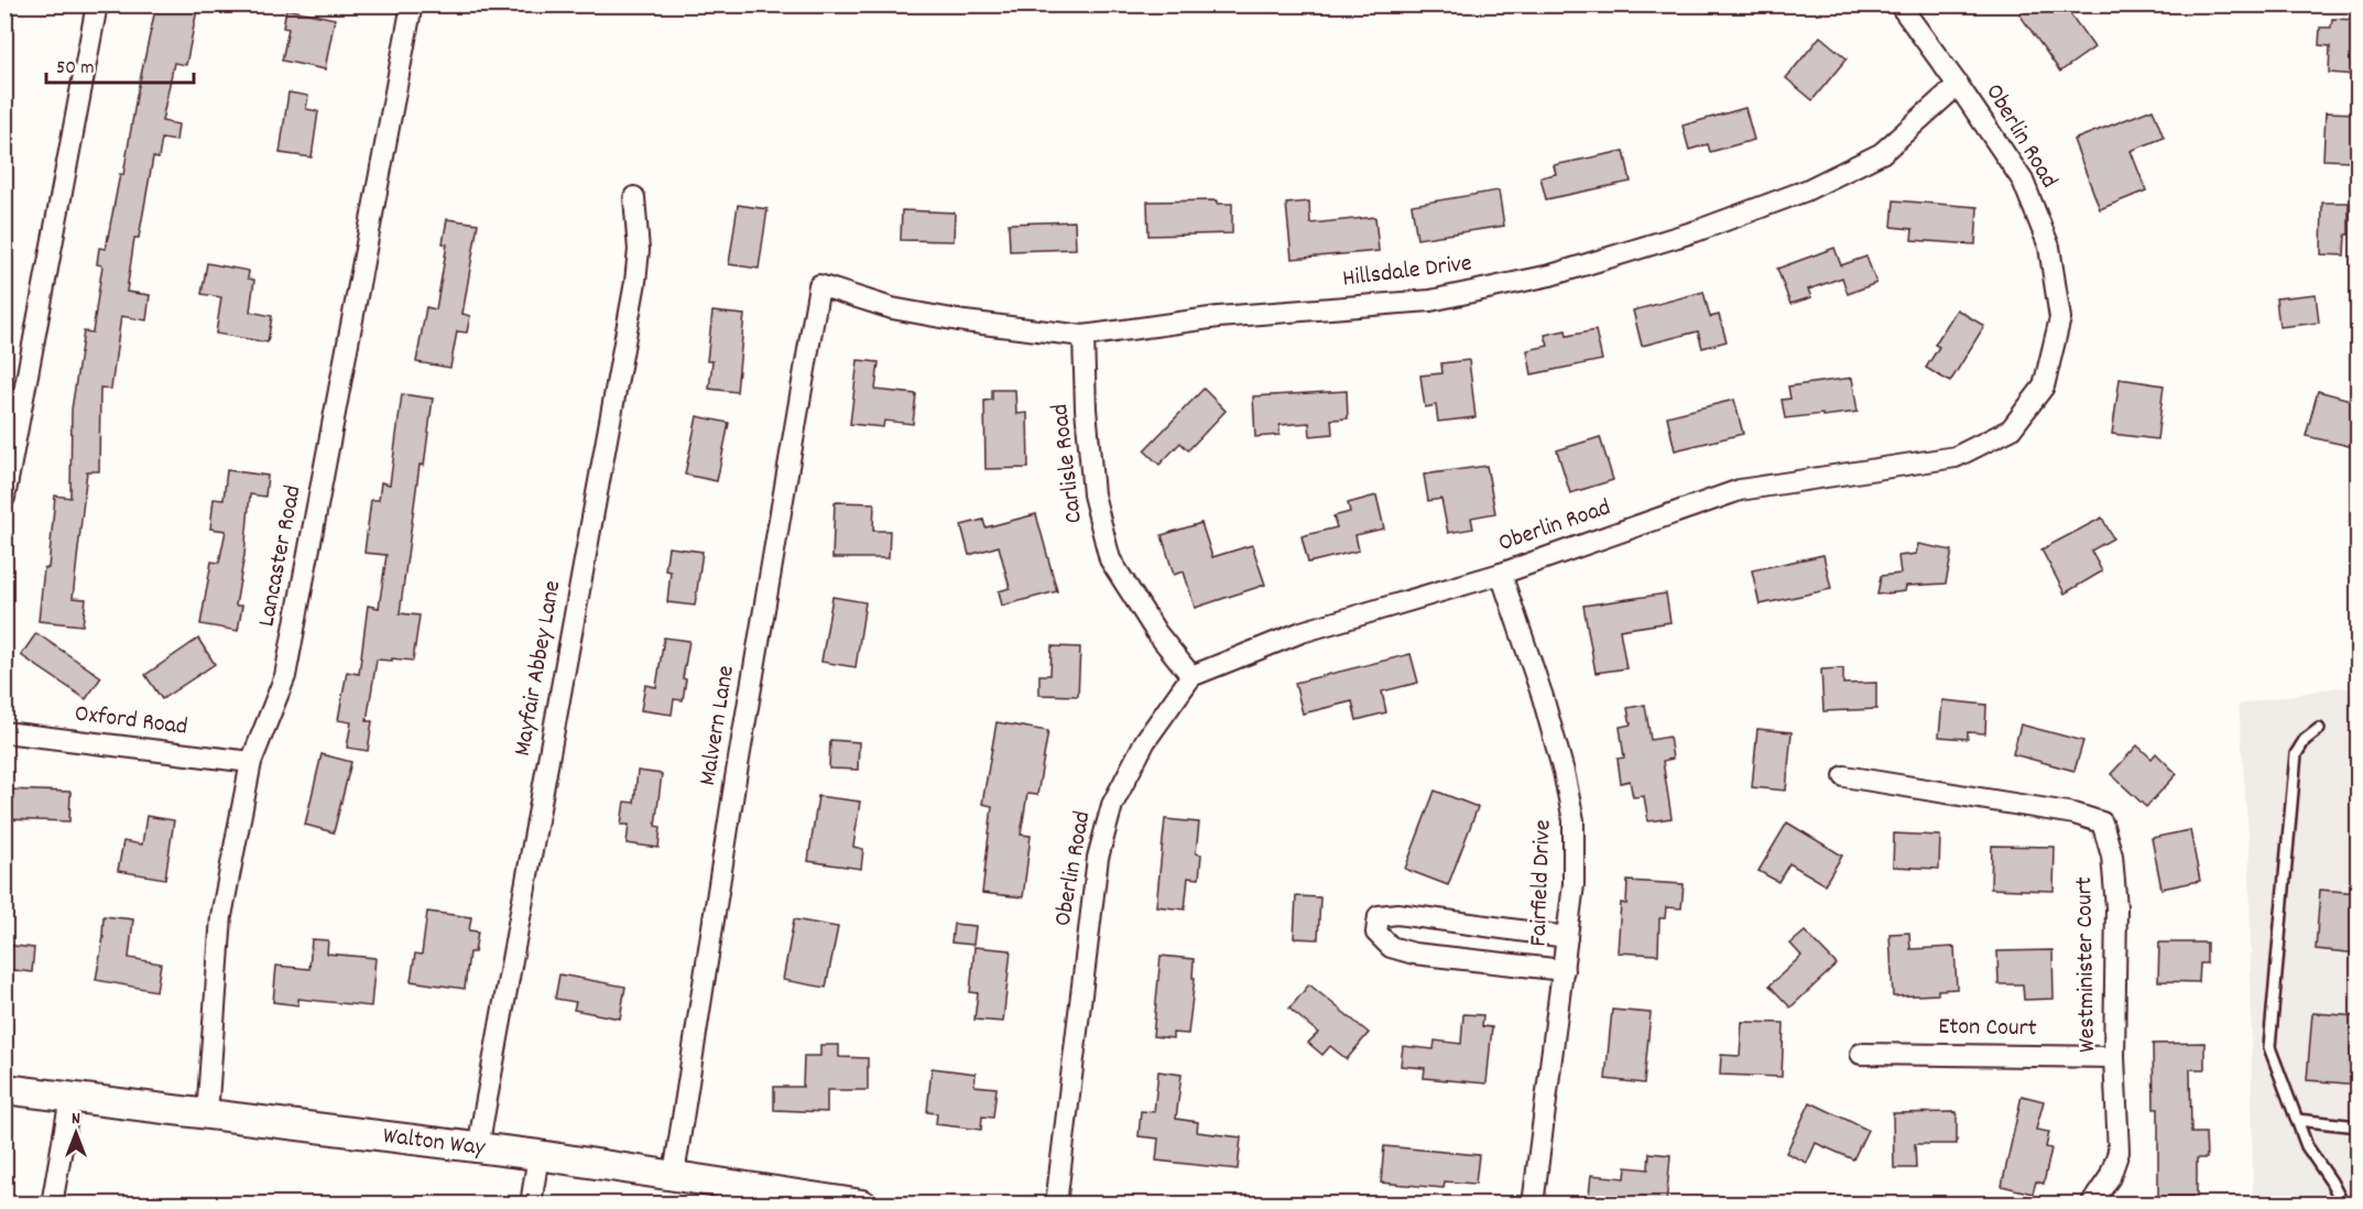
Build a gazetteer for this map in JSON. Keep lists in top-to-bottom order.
{
  "streets": {
    "main road": ["Walton Way"],
    "street": [
      "Oberlin Road",
      "Hillsdale Drive",
      "Carlisle Road",
      "Lancaster Road",
      "Mayfair Abbey Lane",
      "Oxford Road",
      "Malvern Lane",
      "Fairfield Drive",
      "Westminister Court",
      "Eton Court"
    ]
  },
  "crossings": [
    ["Oberlin Road", "Hillsdale Drive"],
    ["Oberlin Road", "Carlisle Road"],
    ["Oberlin Road", "Fairfield Drive"],
    ["Hillsdale Drive", "Carlisle Road"],
    ["Hillsdale Drive", "Malvern Lane"],
    ["Lancaster Road", "Oxford Road"],
    ["Lancaster Road", "Walton Way"],
    ["Mayfair Abbey Lane", "Walton Way"],
    ["Malvern Lane", "Walton Way"],
    ["Westminister Court", "Eton Court"]
  ],
  "scale_bar": "50 m",
  "north": "top"
}
